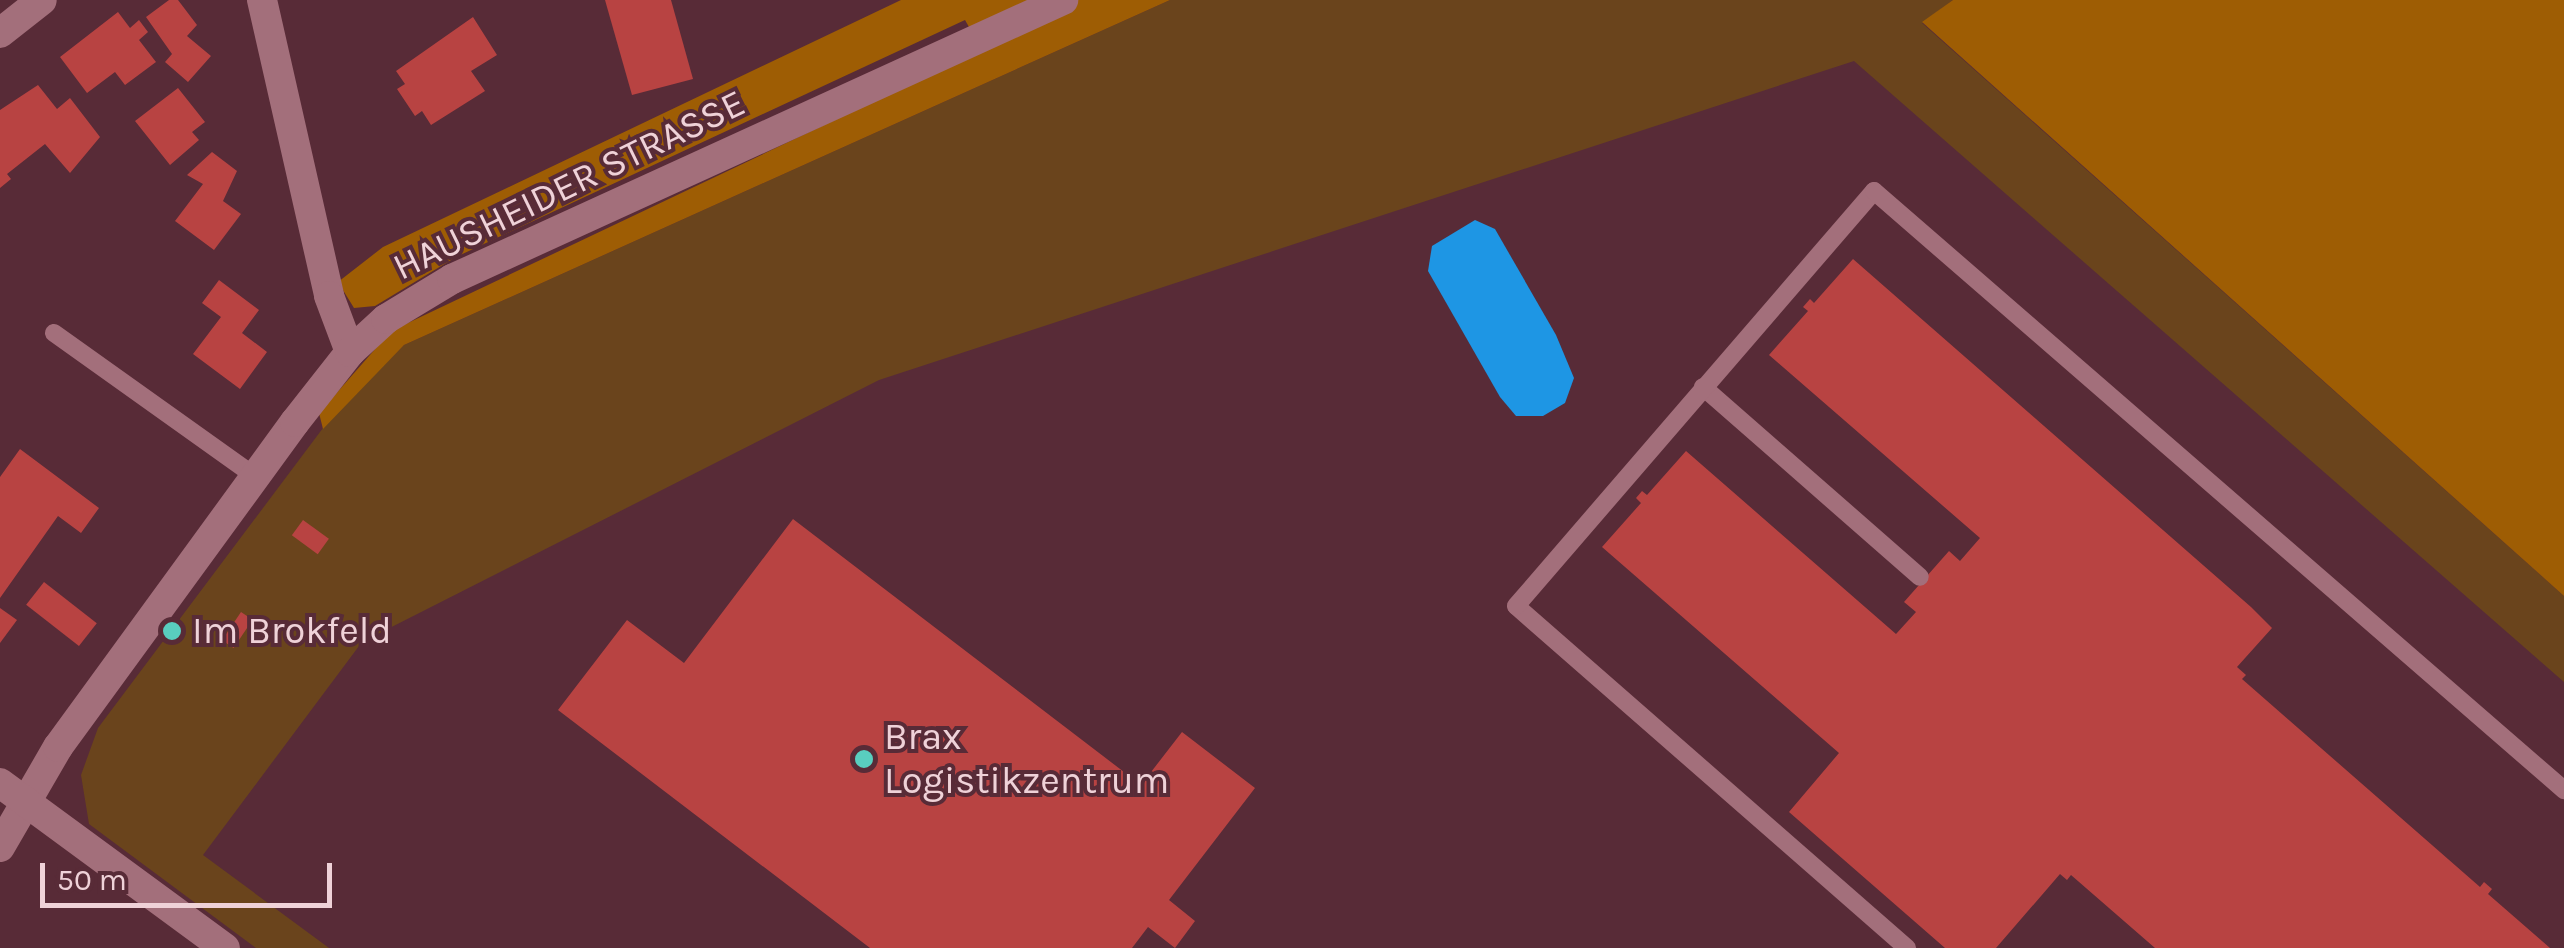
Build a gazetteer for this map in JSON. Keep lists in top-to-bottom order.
{
  "streets": {
    "street": ["HAUSHEIDER STRASSE"]
  },
  "places": ["Im Brokfeld", "Brax Logistikzentrum"],
  "scale_bar": "50 m"
}
